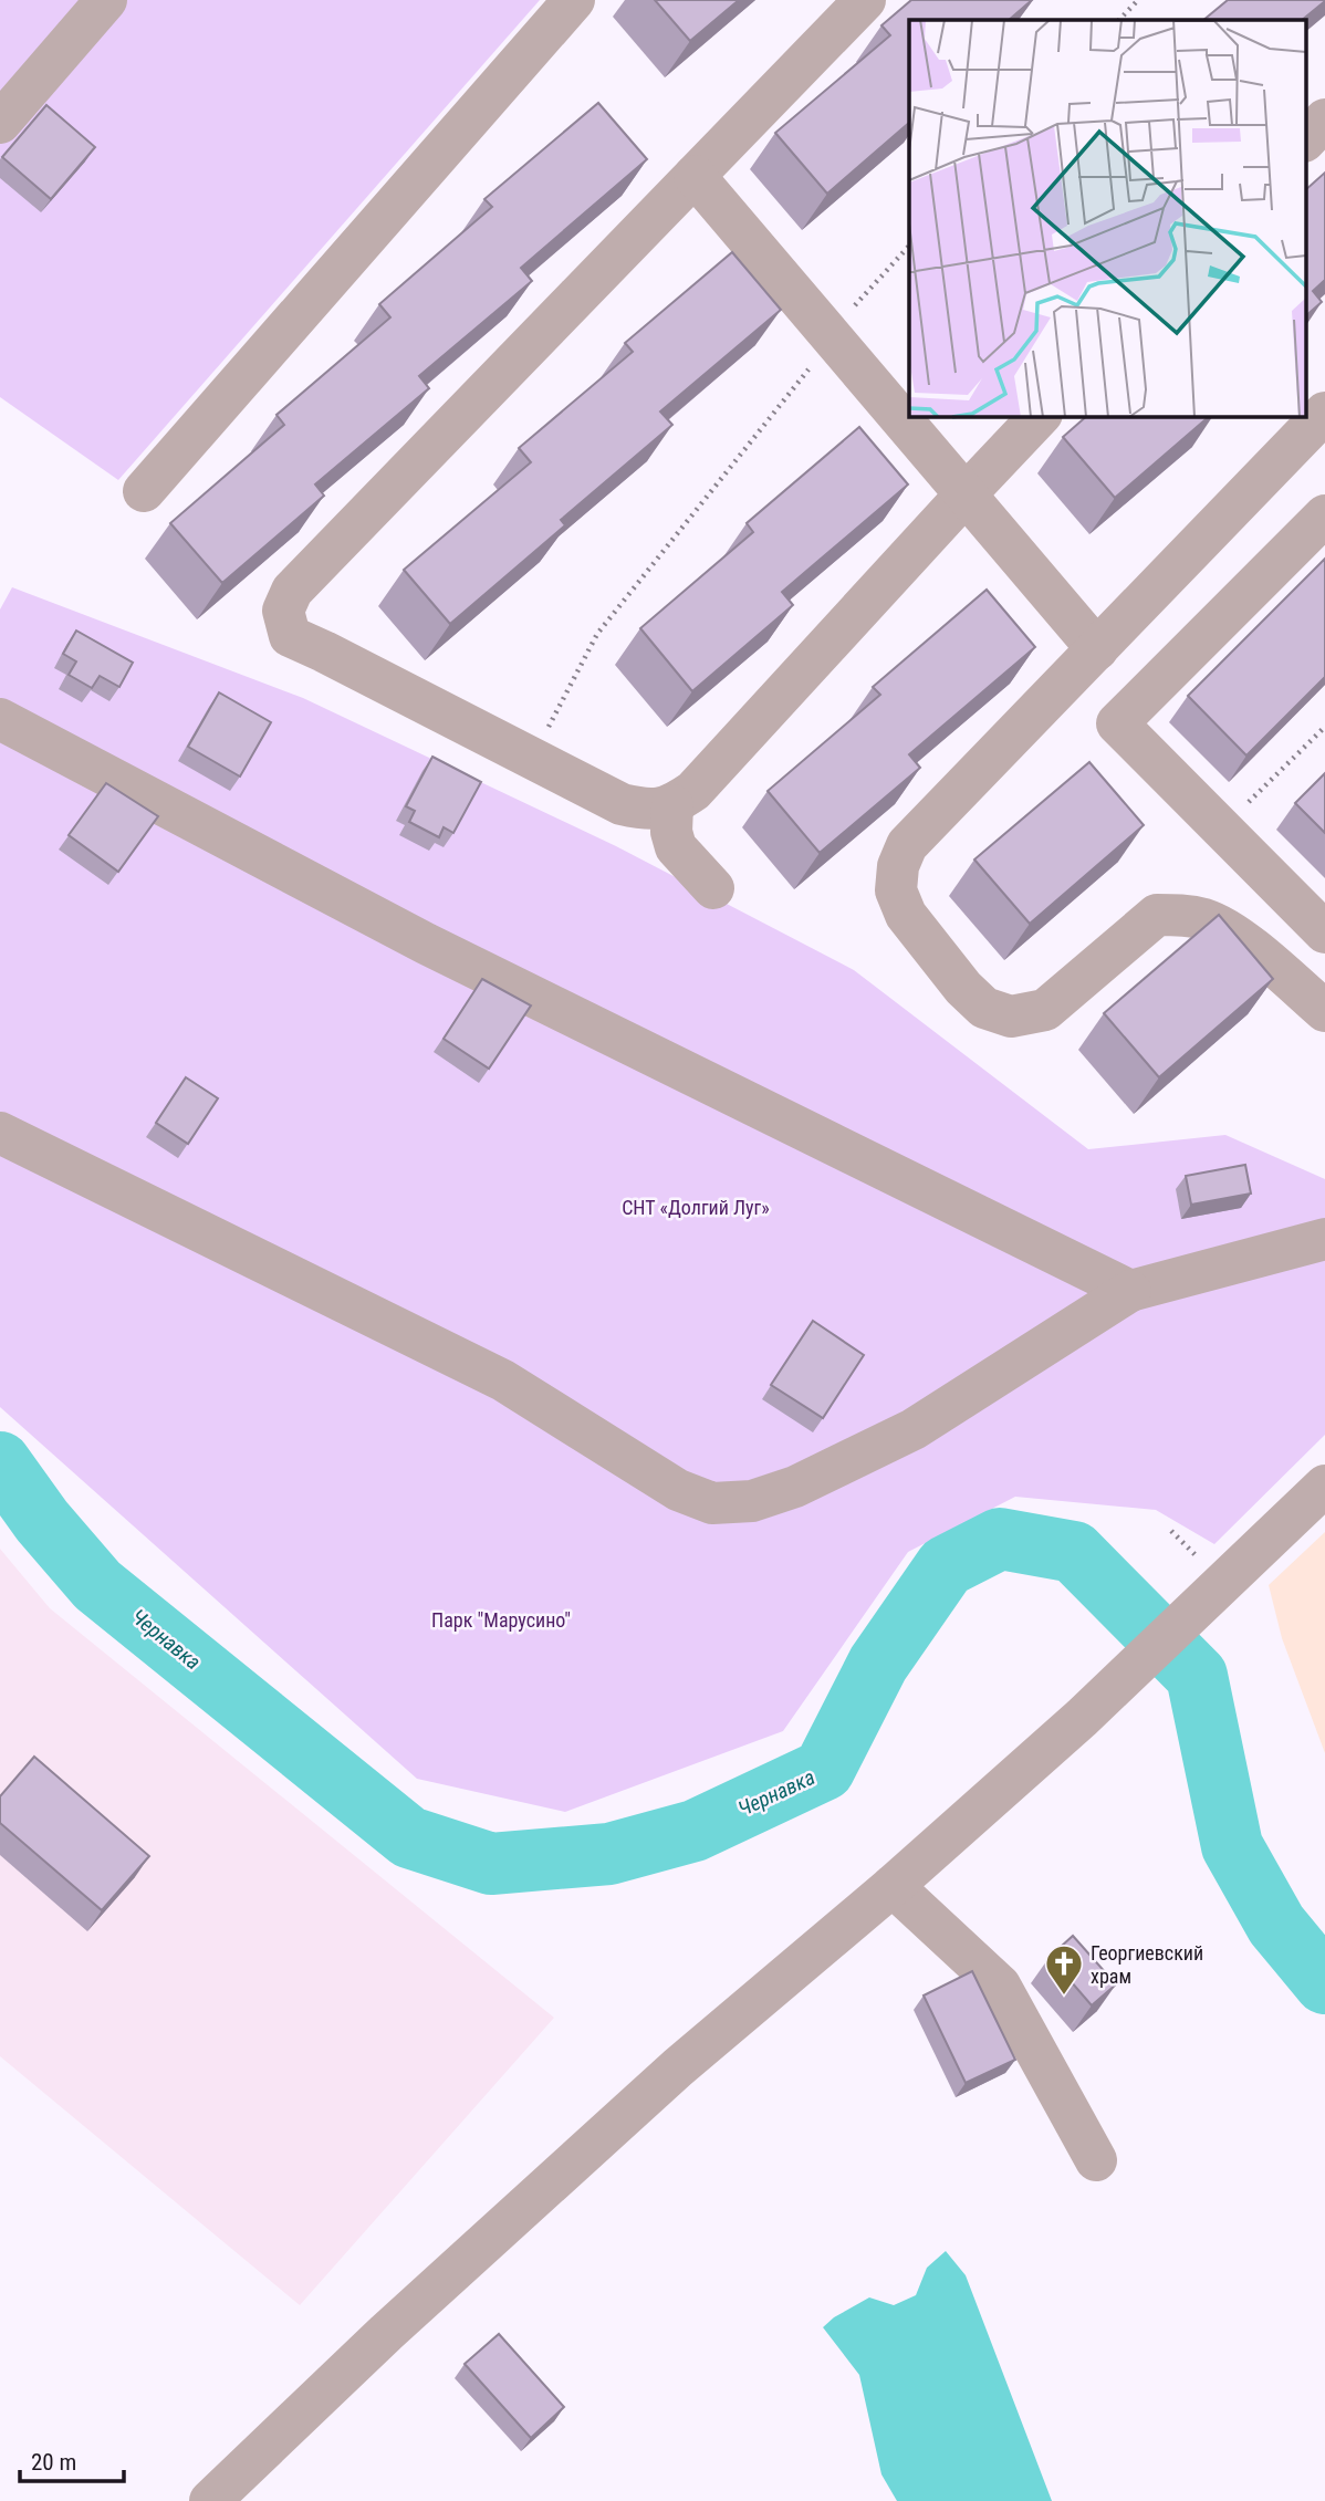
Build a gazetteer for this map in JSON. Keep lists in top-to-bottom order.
{
  "water": ["Чернавка"],
  "parks": ["СНТ «Долгий Луг»", "Парк \"Марусино\""],
  "places": {
    "church": ["Георгиевский храм"]
  },
  "scale_bar": "20 m"
}
